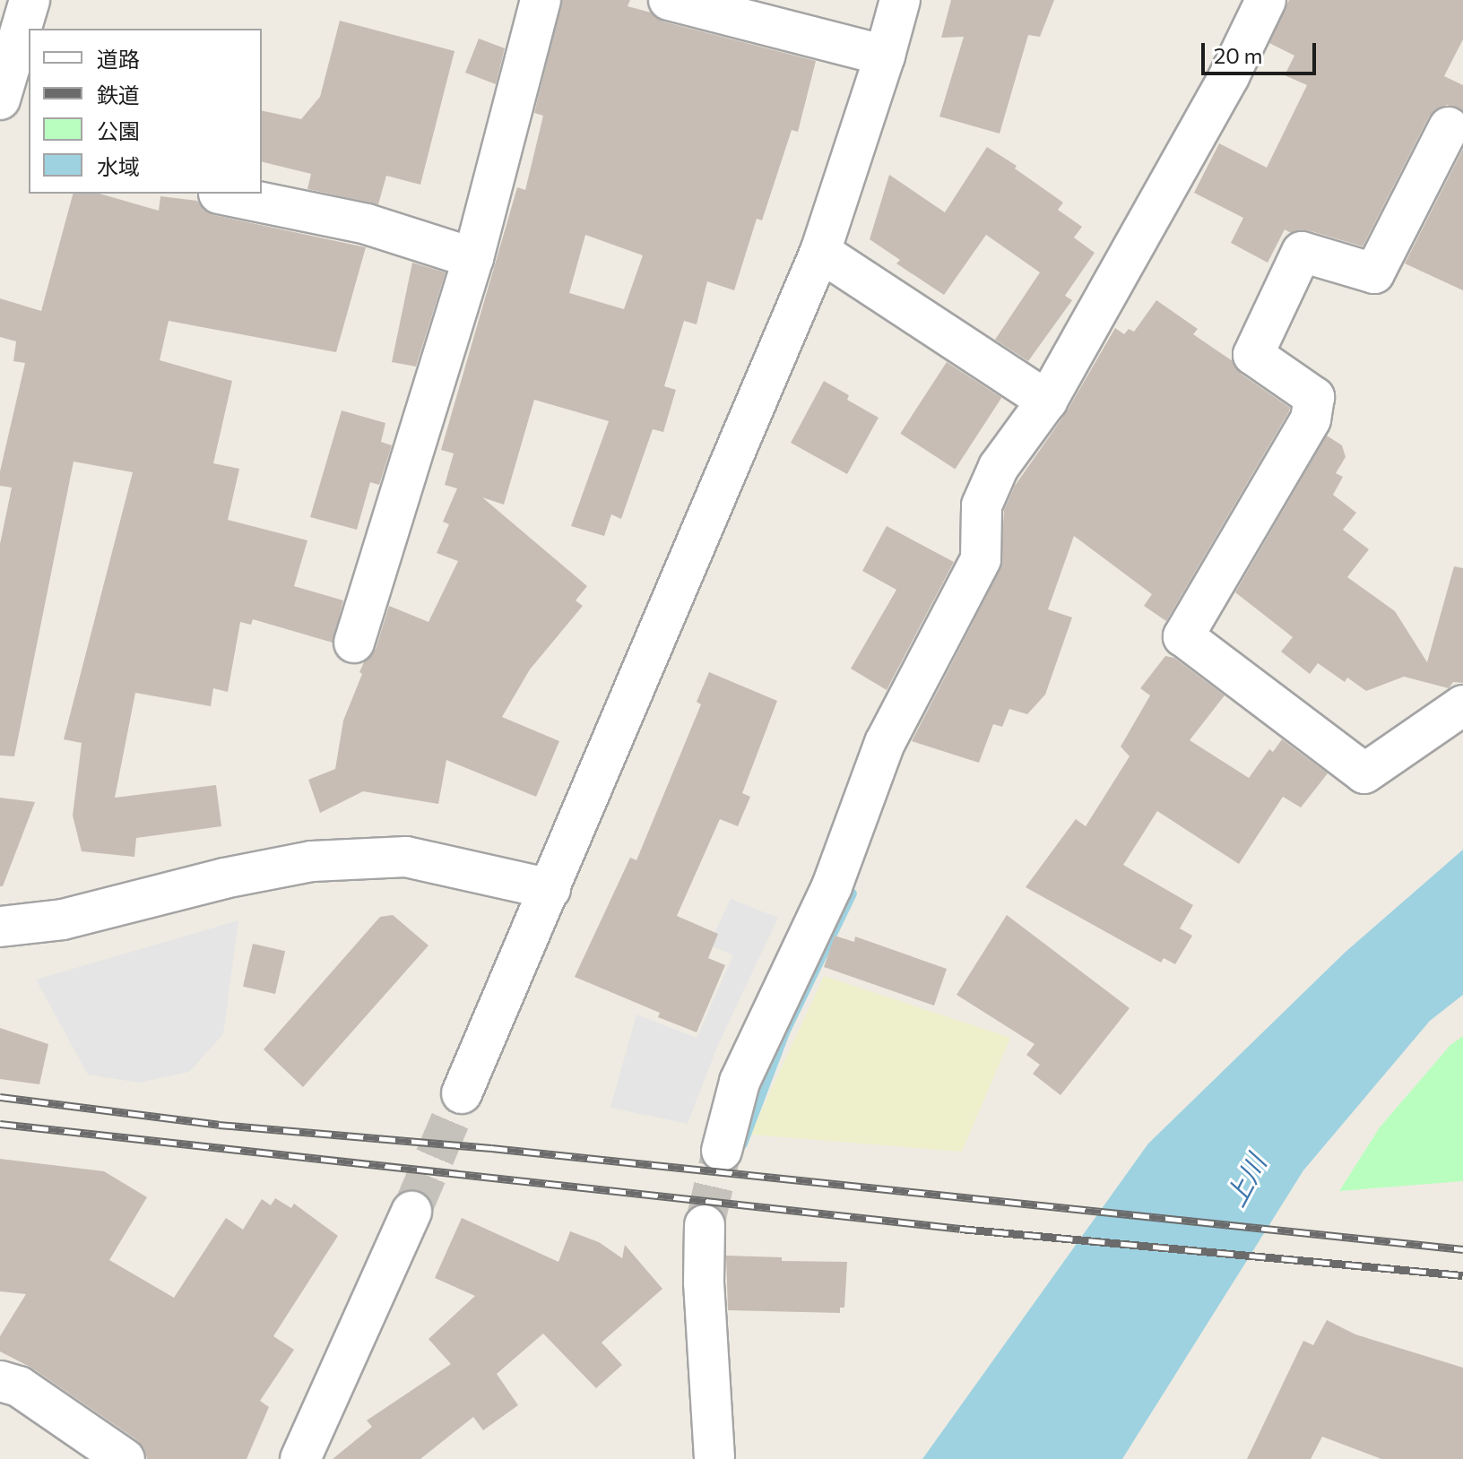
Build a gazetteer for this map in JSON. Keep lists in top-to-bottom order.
{
  "water": ["上川"],
  "legend": [
    "道路",
    "鉄道",
    "公園",
    "水域"
  ],
  "scale_bar": "20 m"
}
